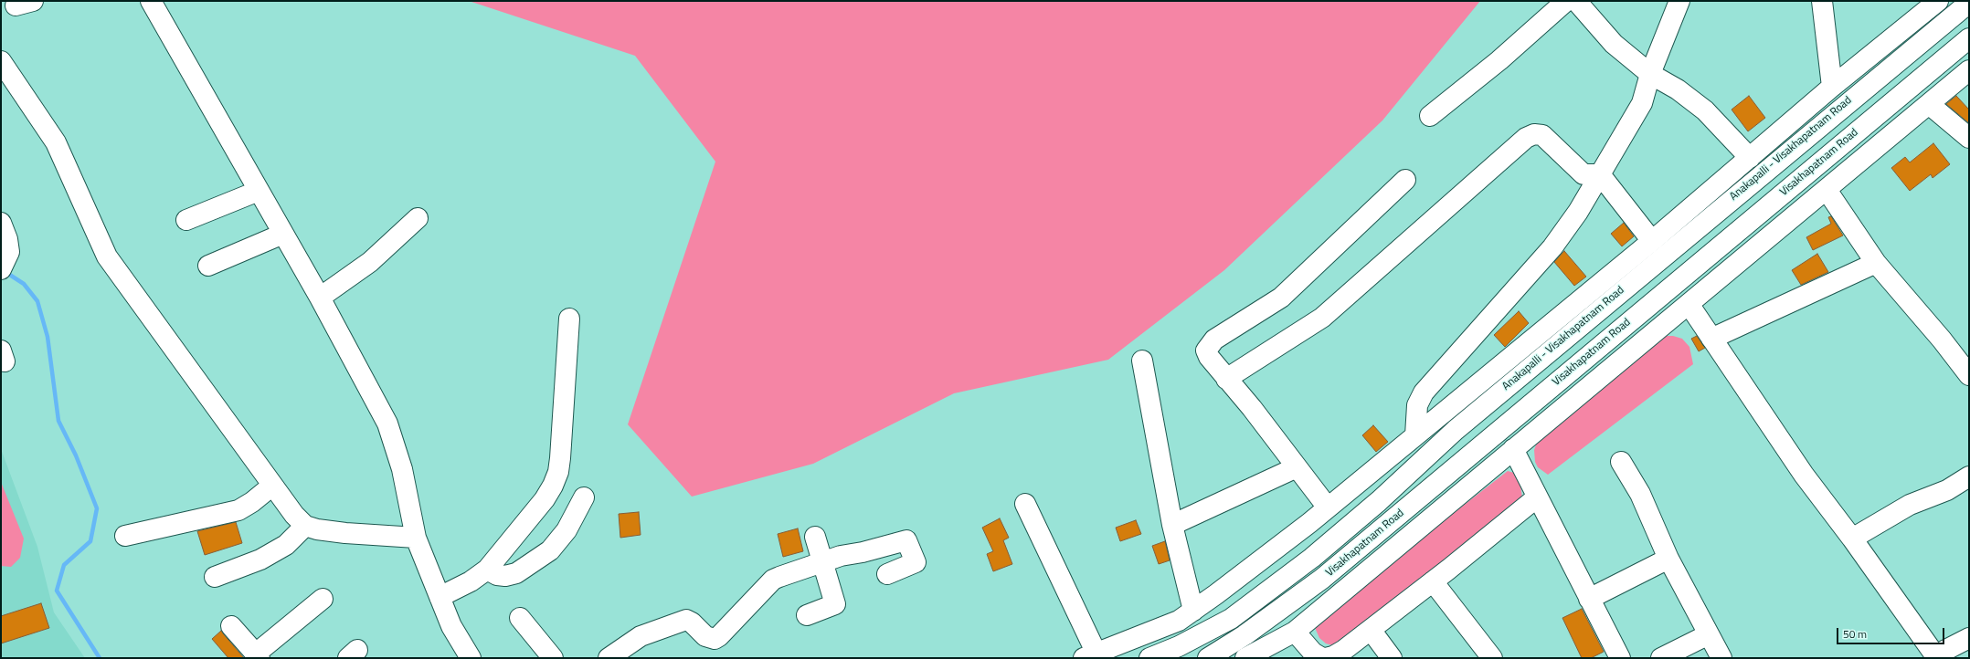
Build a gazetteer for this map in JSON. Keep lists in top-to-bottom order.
{
  "streets": {
    "street": ["Anakapalli - Visakhapatnam Road", "Visakhapatnam Road"]
  },
  "scale_bar": "50 m"
}
